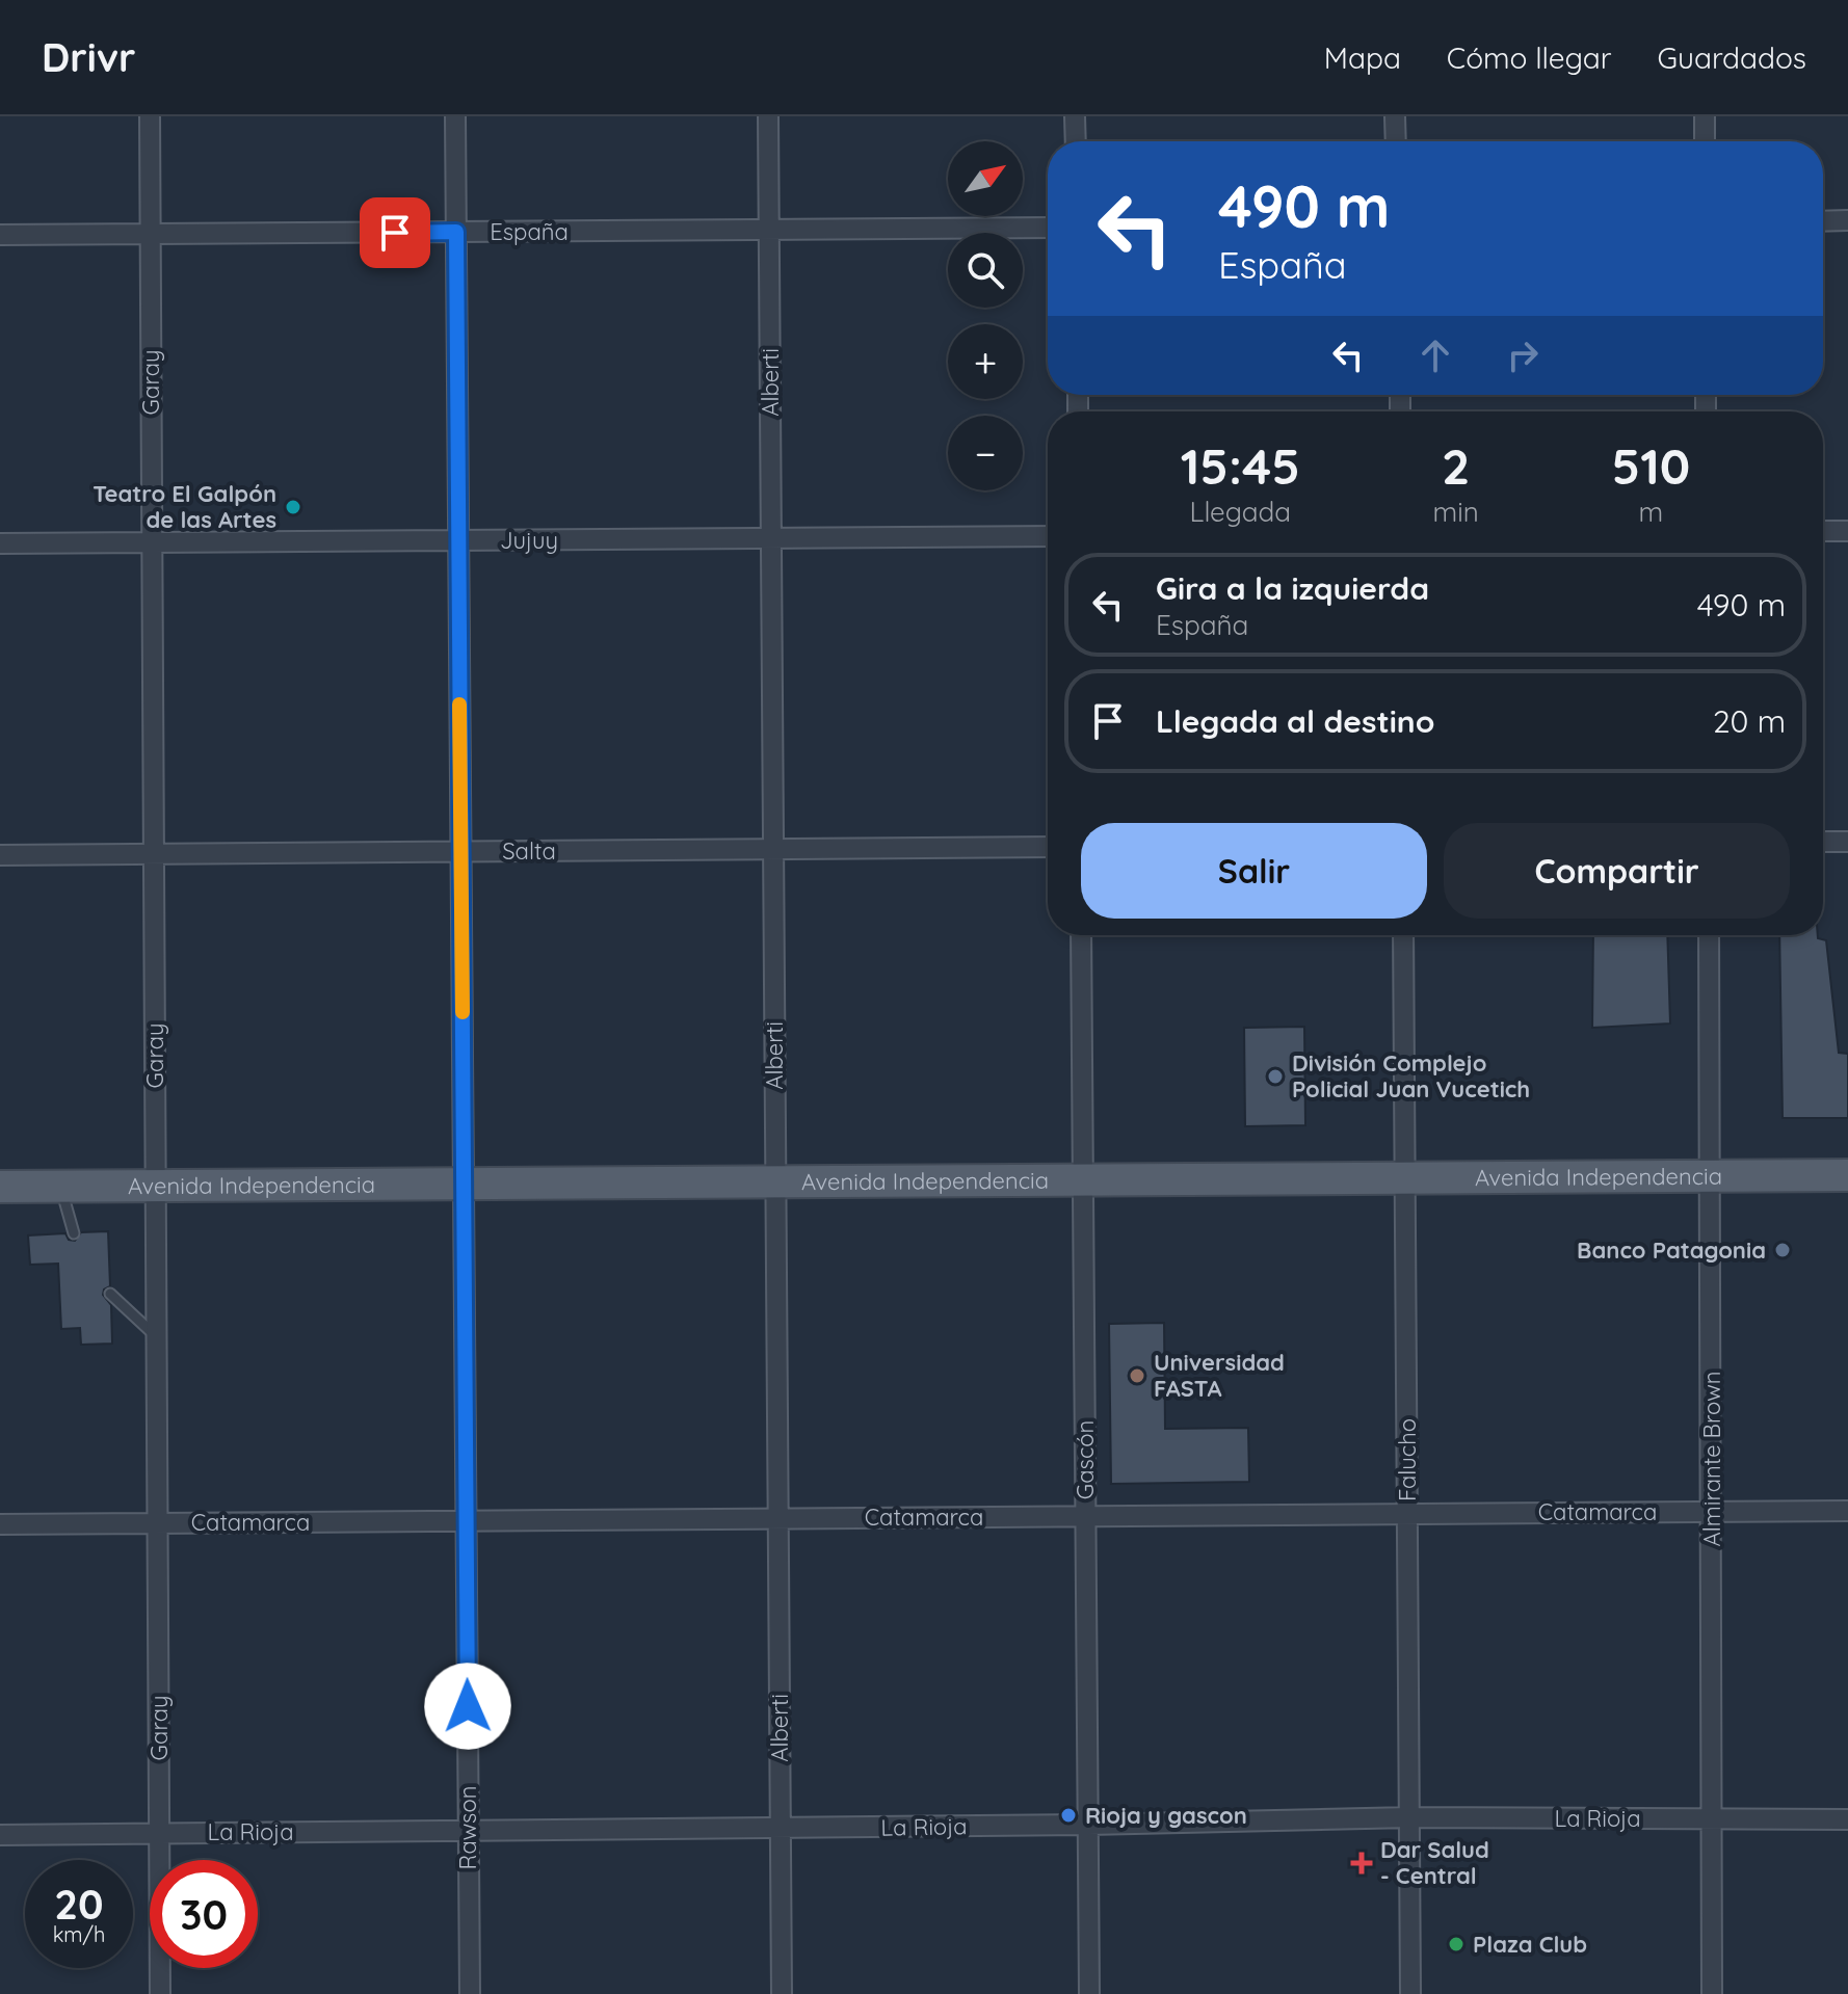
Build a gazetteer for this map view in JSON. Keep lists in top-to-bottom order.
{
  "streets": {
    "main road": ["Avenida Independencia"],
    "street": [
      "España",
      "Garay",
      "Alberti",
      "Jujuy",
      "Salta",
      "Almirante Brown",
      "Gascón",
      "Falucho",
      "Catamarca",
      "La Rioja",
      "Rawson"
    ]
  },
  "crossings": [
    ["España", "Garay"],
    ["España", "Alberti"],
    ["España", "Rawson"],
    ["Garay", "Jujuy"],
    ["Garay", "Salta"],
    ["Garay", "Avenida Independencia"],
    ["Garay", "Catamarca"],
    ["Garay", "La Rioja"],
    ["Alberti", "Jujuy"],
    ["Alberti", "Salta"],
    ["Alberti", "Avenida Independencia"],
    ["Alberti", "Catamarca"],
    ["Alberti", "La Rioja"],
    ["Jujuy", "Rawson"],
    ["Salta", "Rawson"],
    ["Avenida Independencia", "Almirante Brown"],
    ["Avenida Independencia", "Gascón"],
    ["Avenida Independencia", "Falucho"],
    ["Avenida Independencia", "Rawson"],
    ["Almirante Brown", "Catamarca"],
    ["Almirante Brown", "La Rioja"],
    ["Gascón", "Catamarca"],
    ["Gascón", "La Rioja"],
    ["Falucho", "Catamarca"],
    ["Falucho", "La Rioja"],
    ["Catamarca", "Rawson"],
    ["La Rioja", "Rawson"]
  ],
  "places": {
    "other": [
      "Teatro El Galpón de las Artes",
      "División Complejo Policial Juan Vucetich",
      "Banco Patagonia",
      "Universidad FASTA",
      "Rioja y gascon",
      "Plaza Club"
    ],
    "health": ["Dar Salud - Central"]
  },
  "north": "top right",
  "page": {
    "header": "Drivr",
    "nav": ["Mapa", "Cómo llegar", "Guardados"],
    "map_buttons": ["+", "−"],
    "turn": ["490 m", "España"],
    "eta": [
      "15:45",
      "Llegada",
      "2",
      "min",
      "510",
      "m"
    ],
    "list": [
      {
        "name": "Gira a la izquierda",
        "note": "España",
        "value": "490 m"
      },
      {
        "name": "Llegada al destino",
        "value": "20 m"
      }
    ],
    "buttons": ["Salir", "Compartir"],
    "speed": "20 km/h",
    "limit": "30"
  }
}
